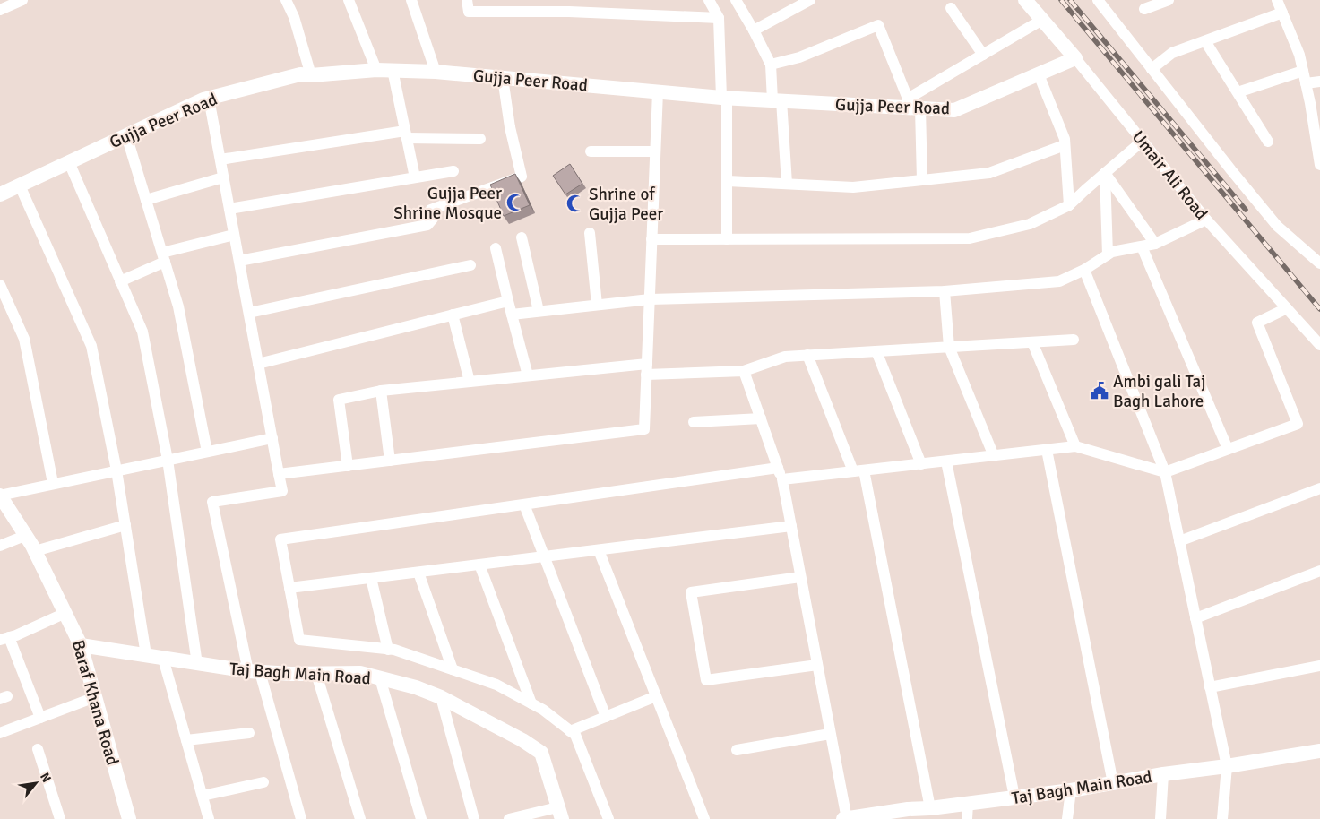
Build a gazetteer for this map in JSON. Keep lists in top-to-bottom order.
{
  "streets": {
    "street": [
      "Gujja Peer Road",
      "Umair Ali Road",
      "Taj Bagh Main Road",
      "Baraf Khana Road"
    ]
  },
  "crossings": [
    ["Gujja Peer Road", "Umair Ali Road"],
    ["Taj Bagh Main Road", "Baraf Khana Road"]
  ],
  "places": {
    "mosque": ["Gujja Peer Shrine Mosque", "Shrine of Gujja Peer"],
    "public building": ["Ambi gali Taj Bagh Lahore"]
  },
  "north": "top right"
}
